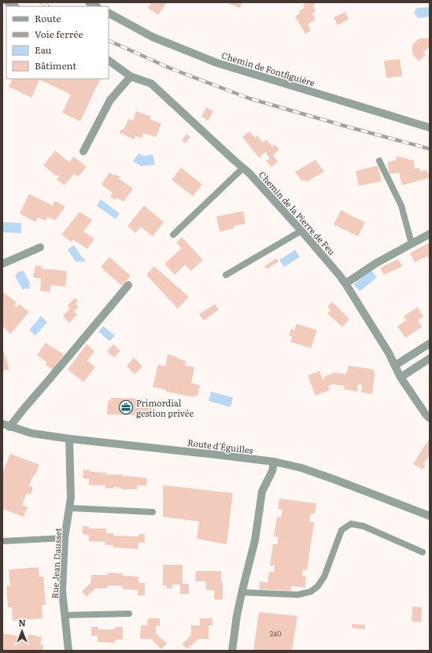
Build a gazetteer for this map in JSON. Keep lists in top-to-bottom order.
{
  "streets": {
    "street": [
      "Chemin de Fontfiguière",
      "Chemin de la Pierre de Feu",
      "Route d'Éguilles",
      "Rue Jean Dausset"
    ]
  },
  "crossings": [
    ["Route d'Éguilles", "Rue Jean Dausset"]
  ],
  "places": {
    "office": ["Primordial gestion privée"]
  },
  "house_numbers": ["240"],
  "legend": [
    "Route",
    "Voie ferrée",
    "Eau",
    "Bâtiment"
  ],
  "north": "top"
}
